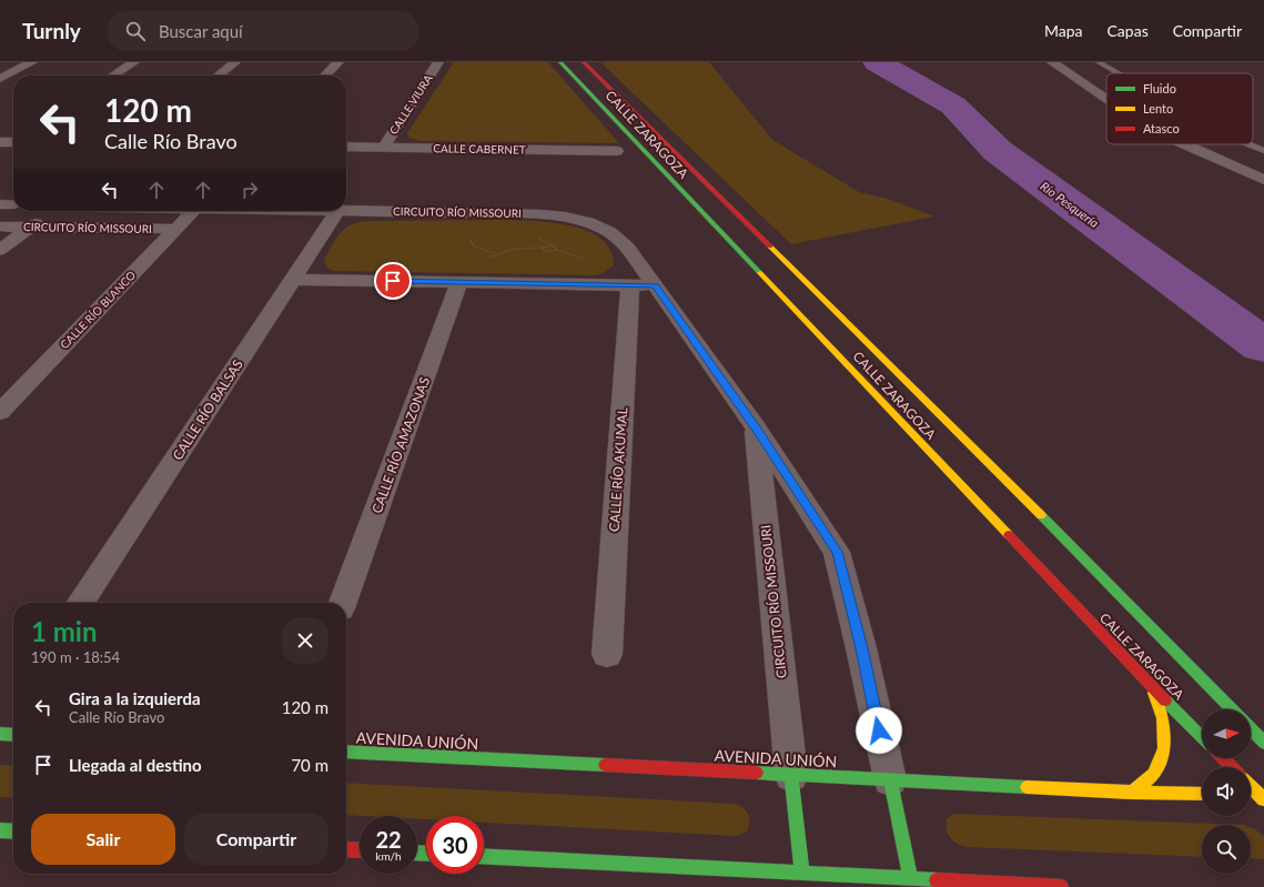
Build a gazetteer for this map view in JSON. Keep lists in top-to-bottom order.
{
  "streets": {
    "street": [
      "CALLE VIURA",
      "CALLE ZARAGOZA",
      "CALLE CABERNET",
      "CIRCUITO RÍO MISSOURI",
      "CALLE RÍO BLANCO",
      "CALLE RÍO BALSAS",
      "CALLE RÍO AMAZONAS",
      "CALLE RÍO AKUMAL",
      "AVENIDA UNIÓN"
    ]
  },
  "crossings": [
    ["CALLE VIURA", "CALLE CABERNET"],
    ["CIRCUITO RÍO MISSOURI", "CALLE RÍO BLANCO"],
    ["CIRCUITO RÍO MISSOURI", "CALLE RÍO BALSAS"],
    ["CIRCUITO RÍO MISSOURI", "AVENIDA UNIÓN"]
  ],
  "water": ["Río Pesquería"],
  "legend": ["Fluido", "Lento", "Atasco"],
  "north": "right",
  "page": {
    "header": "Turnly",
    "search": "Buscar aquí",
    "nav": ["Mapa", "Capas", "Compartir"],
    "turn": ["120 m", "Calle Río Bravo"],
    "heading": ["1 min", "190 m · 18:54"],
    "list": [
      {
        "name": "Gira a la izquierda",
        "note": "Calle Río Bravo",
        "value": "120 m"
      },
      {
        "name": "Llegada al destino",
        "value": "70 m"
      }
    ],
    "buttons": ["Salir", "Compartir"],
    "speed": "22 km/h",
    "limit": "30"
  }
}
